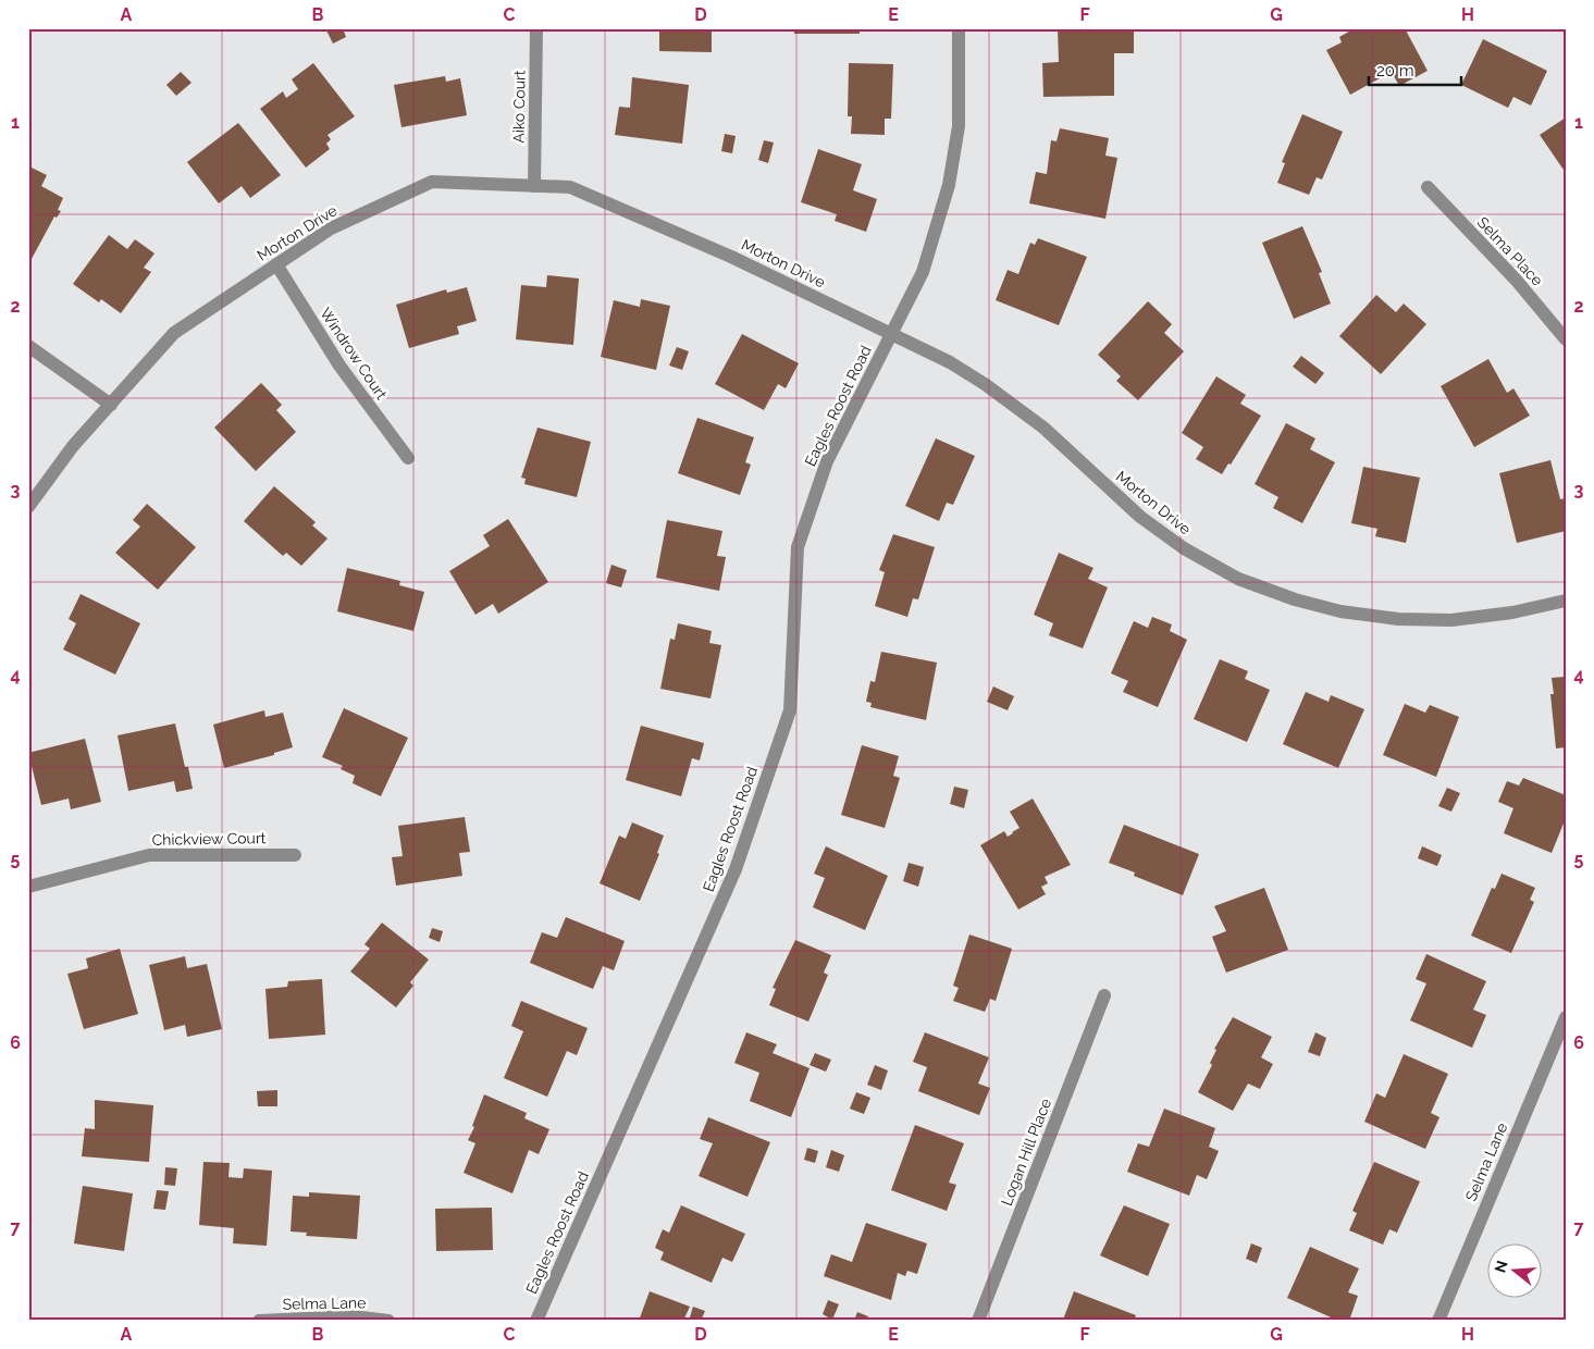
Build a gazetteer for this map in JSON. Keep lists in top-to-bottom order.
{
  "streets": {
    "street": [
      "Aiko Court",
      "Morton Drive",
      "Selma Place",
      "Windrow Court",
      "Eagles Roost Road",
      "Chickview Court",
      "Logan Hill Place",
      "Selma Lane"
    ]
  },
  "crossings": [
    ["Aiko Court", "Morton Drive"],
    ["Morton Drive", "Windrow Court"],
    ["Morton Drive", "Eagles Roost Road"]
  ],
  "scale_bar": "20 m",
  "north": "left",
  "grid": {
    "columns": [
      "A",
      "B",
      "C",
      "D",
      "E",
      "F",
      "G",
      "H"
    ],
    "rows": [
      "1",
      "2",
      "3",
      "4",
      "5",
      "6",
      "7"
    ]
  }
}
